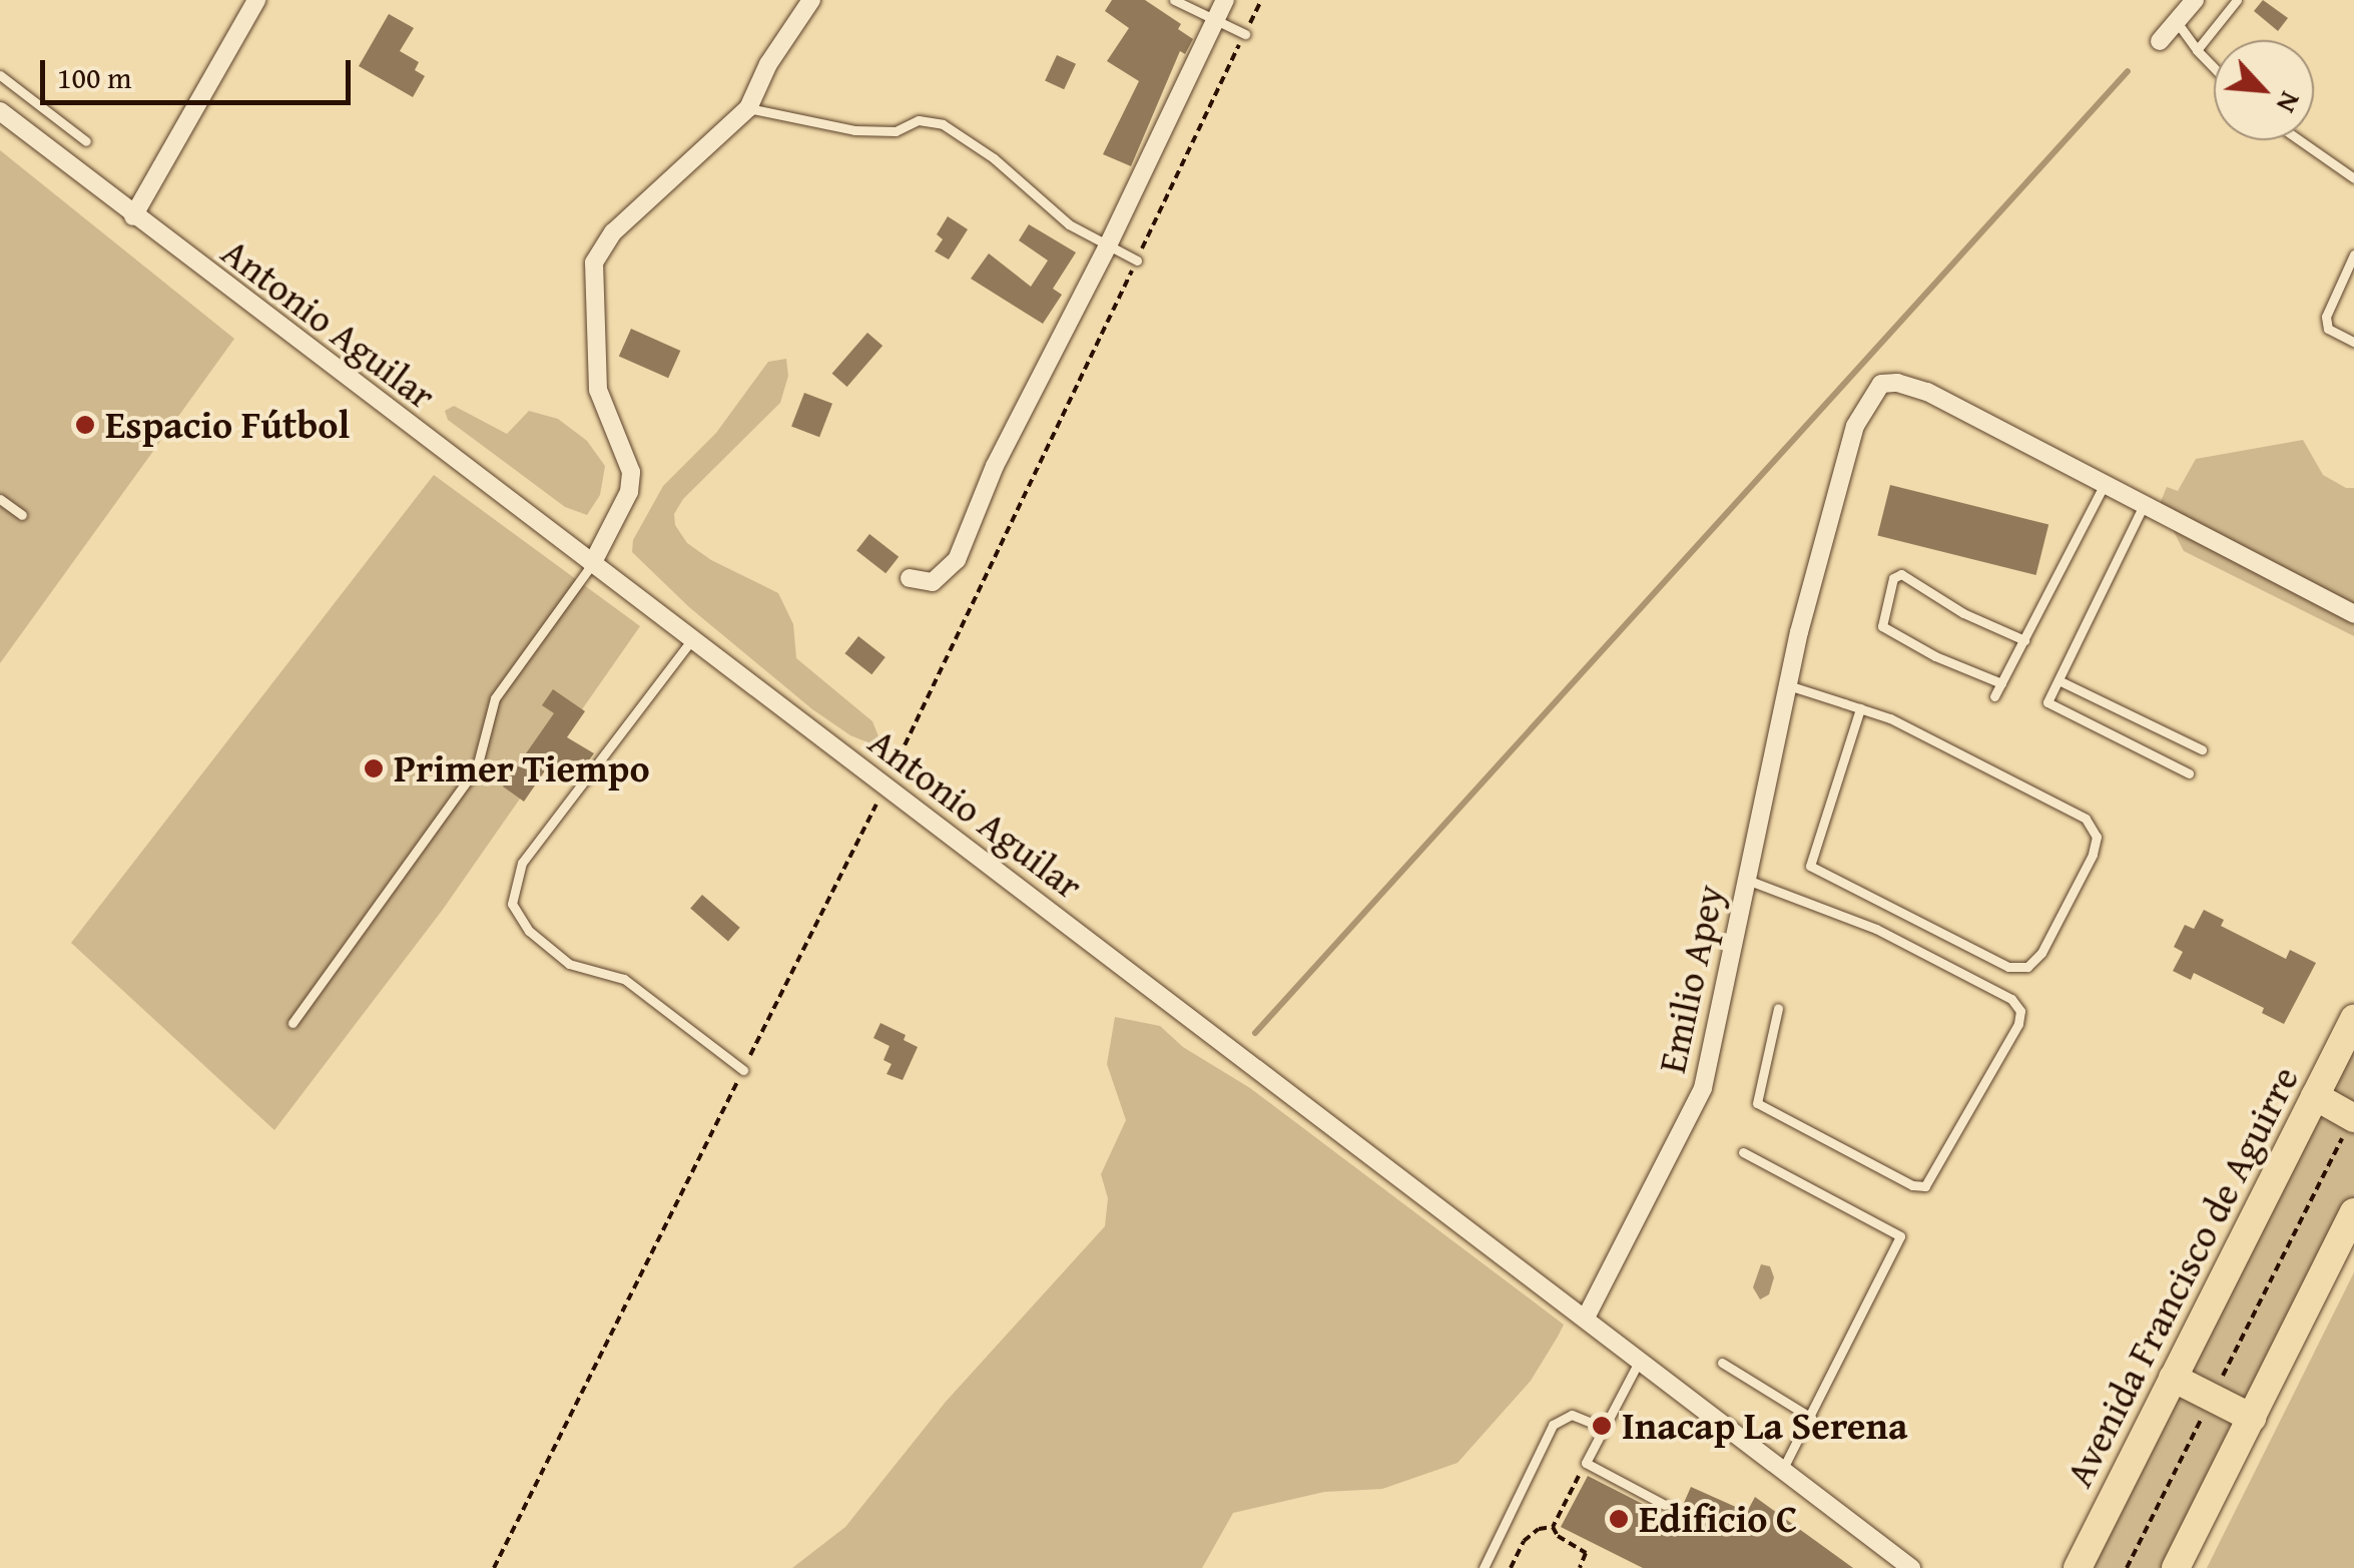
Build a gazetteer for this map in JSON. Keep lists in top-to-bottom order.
{
  "streets": {
    "main road": ["Avenida Francisco de Aguirre"],
    "street": ["Antonio Aguilar", "Emilio Apey"]
  },
  "crossings": [
    ["Antonio Aguilar", "Emilio Apey"]
  ],
  "places": [
    "Espacio Fútbol",
    "Primer Tiempo",
    "Inacap La Serena",
    "Edificio C"
  ],
  "scale_bar": "100 m",
  "north": "bottom right"
}
